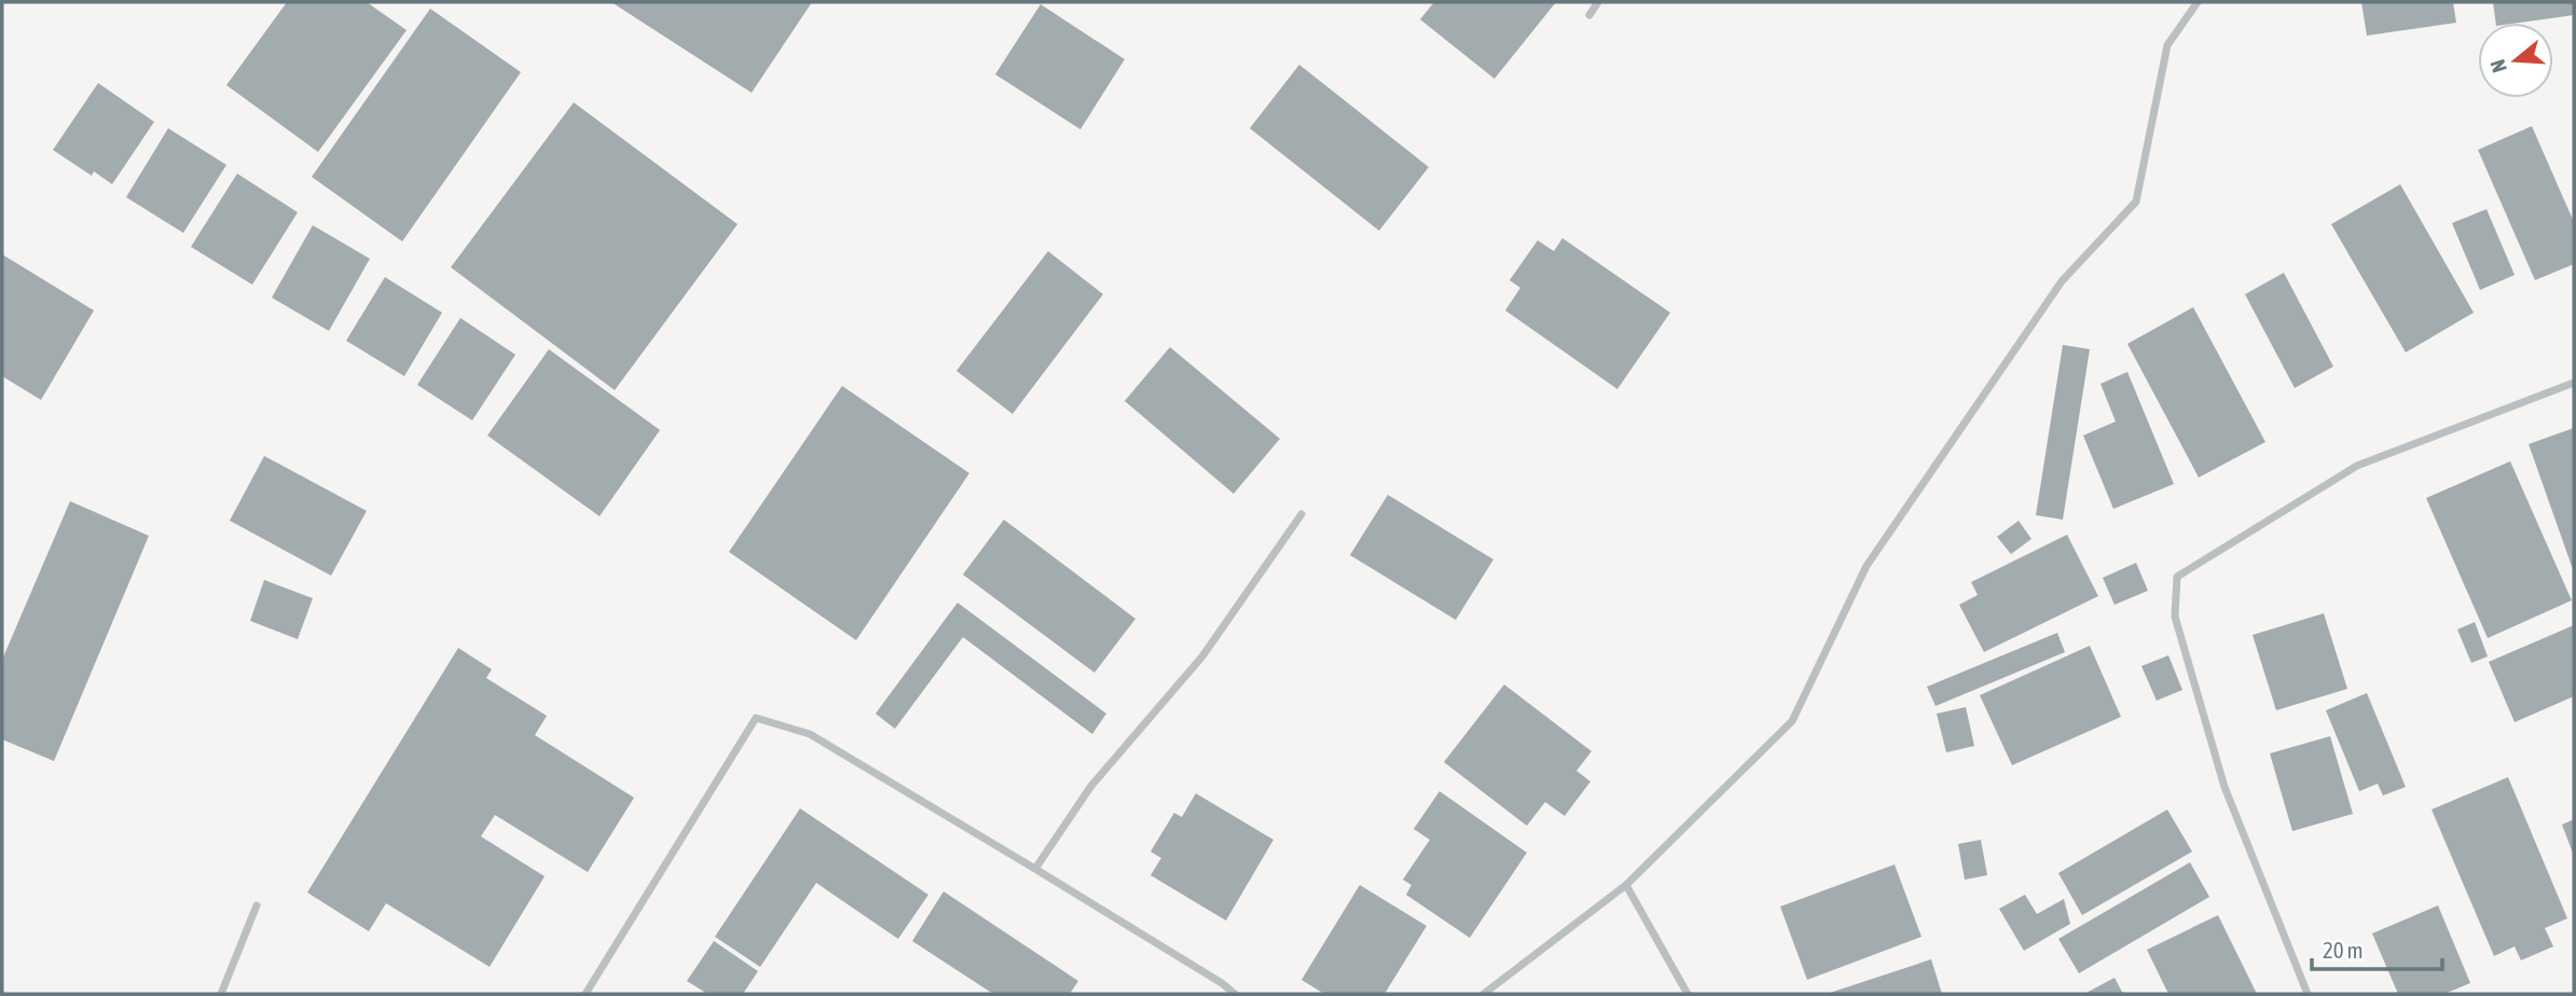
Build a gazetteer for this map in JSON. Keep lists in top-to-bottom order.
{
  "scale_bar": "20 m",
  "north": "left"
}
